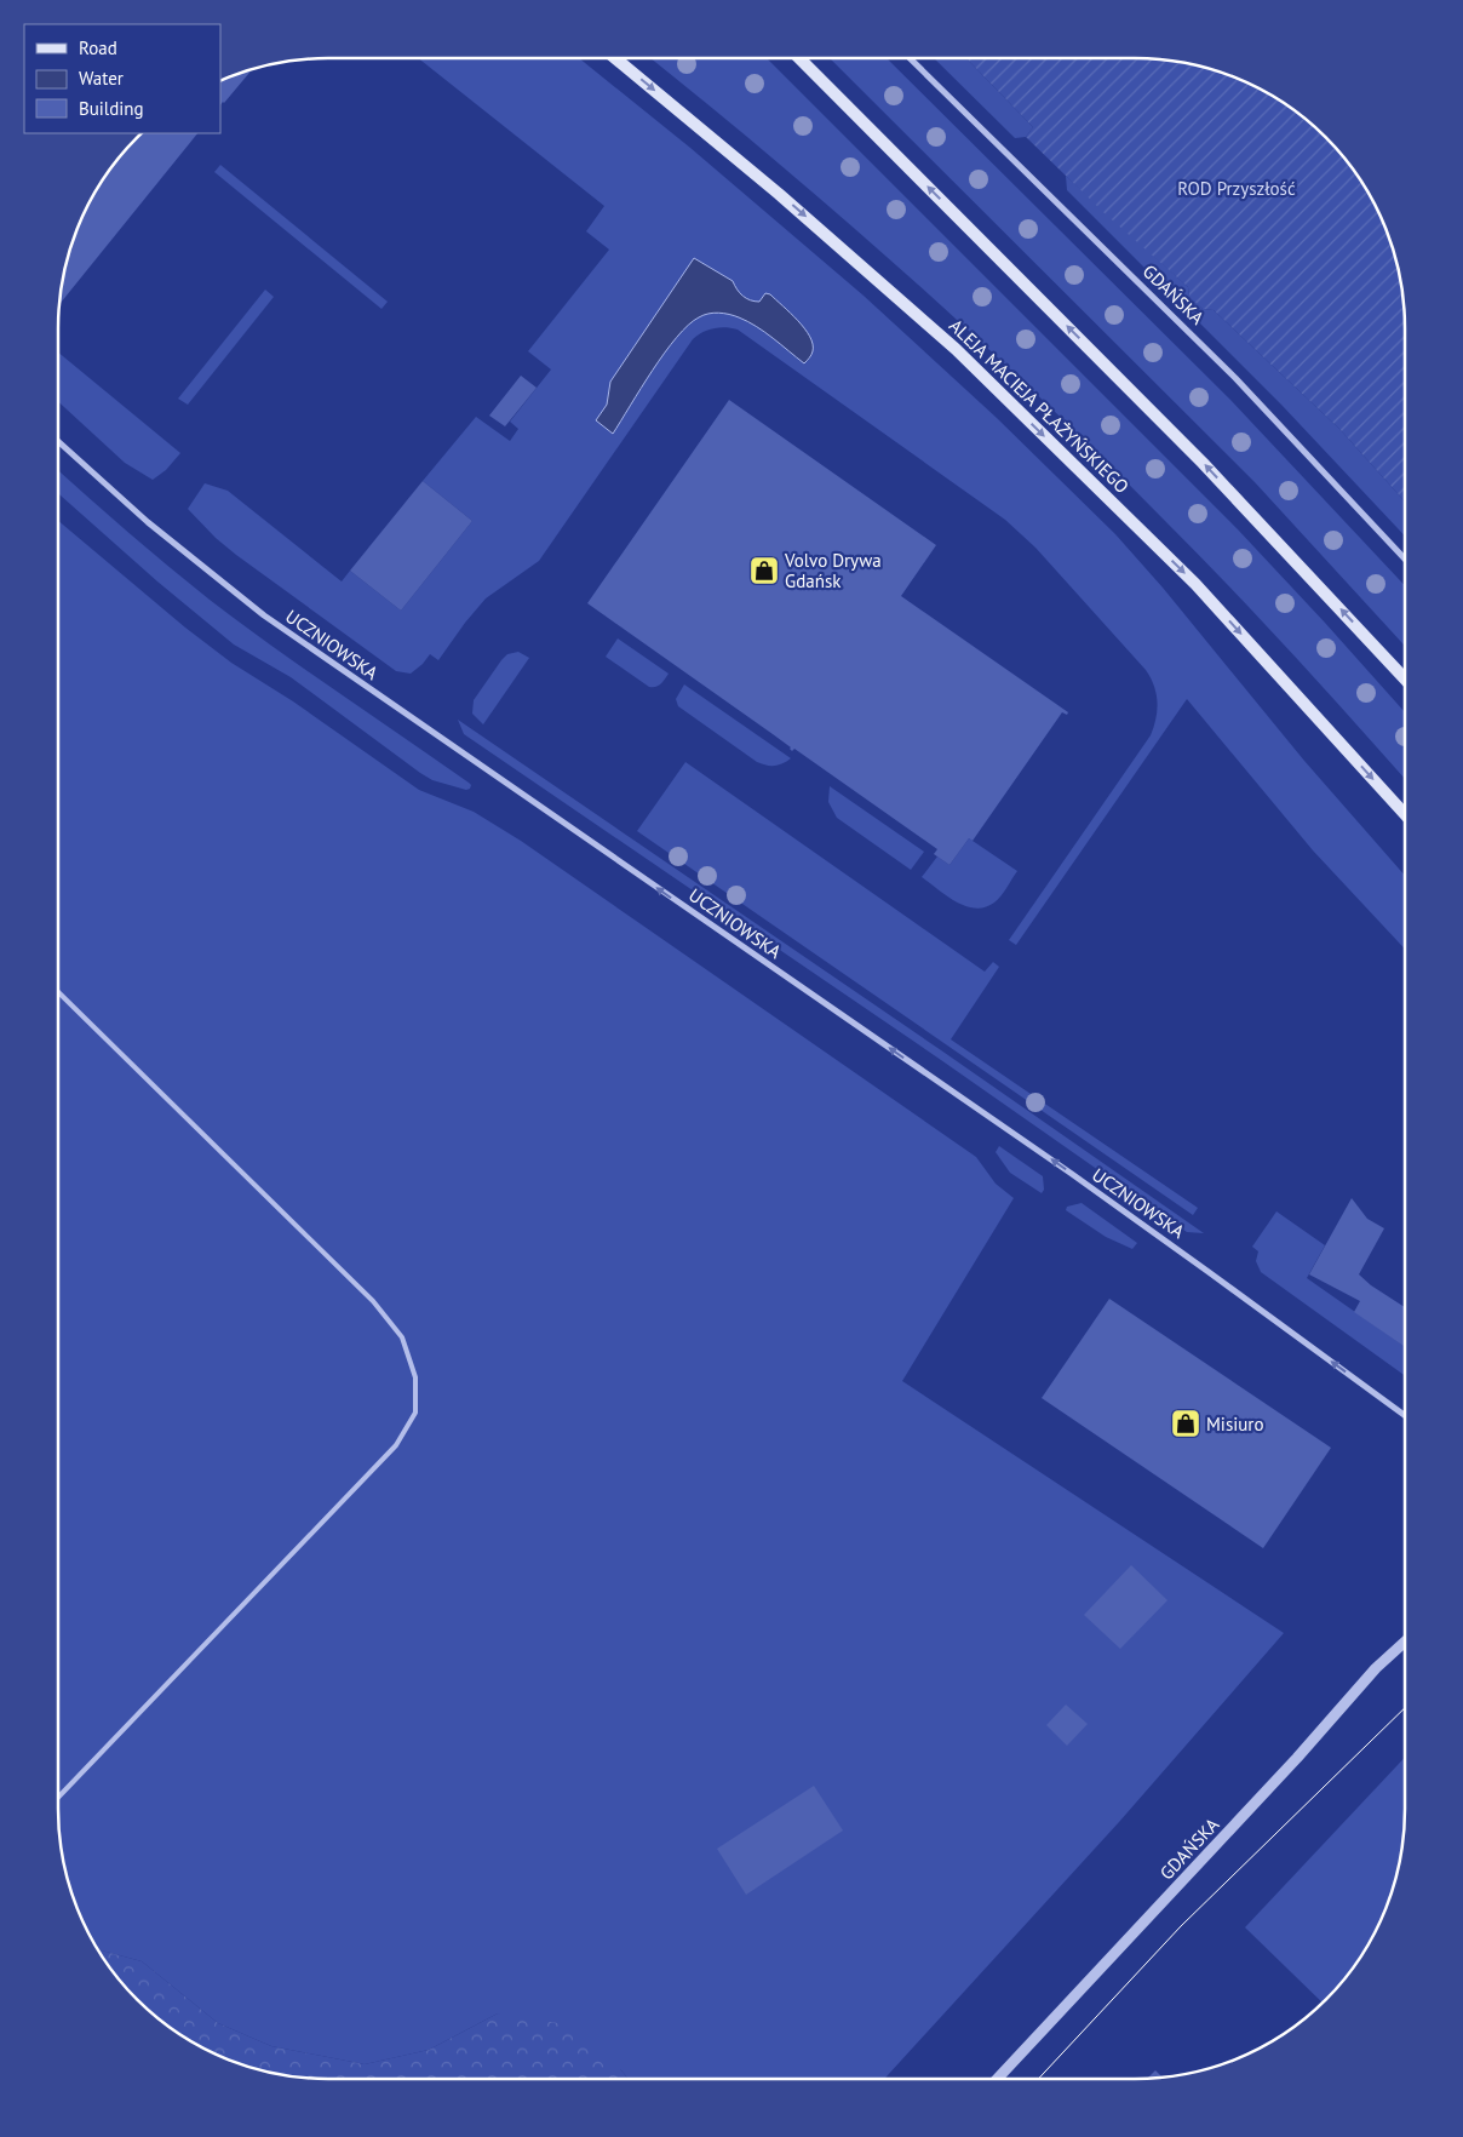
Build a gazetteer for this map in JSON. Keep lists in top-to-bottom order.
{
  "streets": {
    "main road": ["ALEJA MACIEJA PŁAŻYŃSKIEGO"],
    "street": ["GDAŃSKA", "UCZNIOWSKA"]
  },
  "one_way": ["UCZNIOWSKA"],
  "parks": ["ROD Przyszłość"],
  "places": {
    "shop": ["Volvo Drywa Gdańsk", "Misiuro"]
  },
  "legend": ["Road", "Water", "Building"]
}
